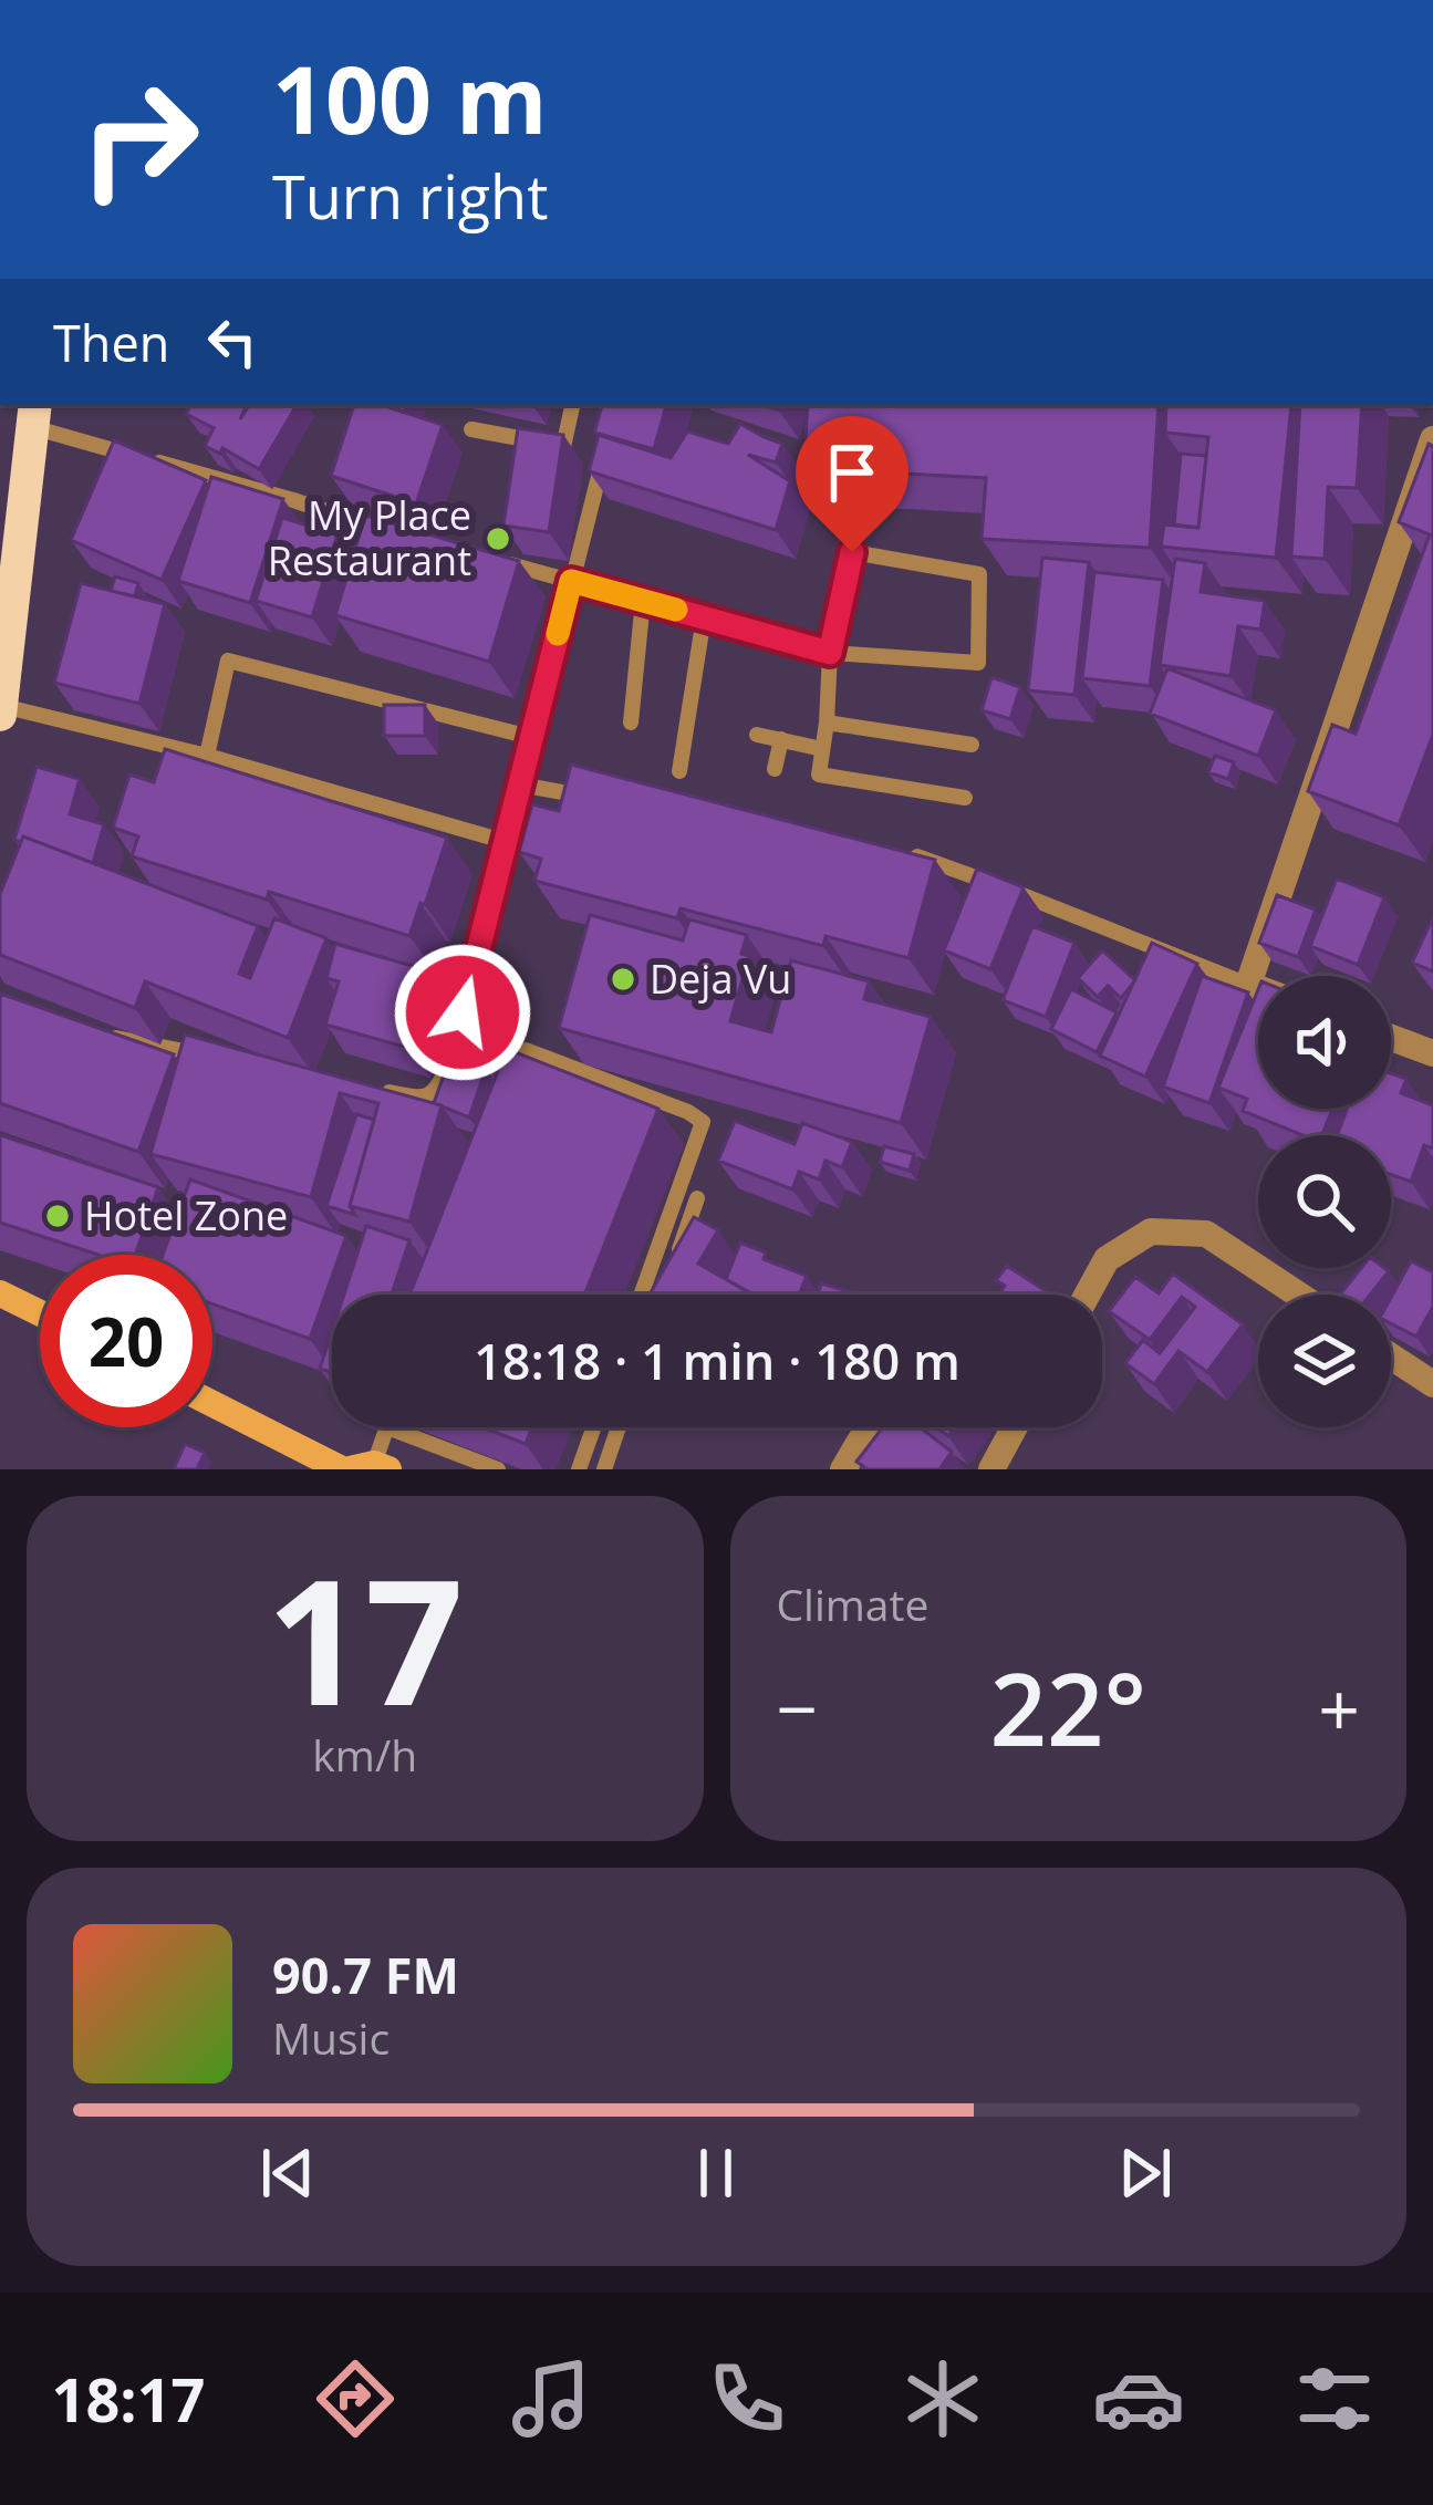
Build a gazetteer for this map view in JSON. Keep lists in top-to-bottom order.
{
  "places": ["My Place Restaurant", "Deja Vu", "Hotel Zone"],
  "page": {
    "turn": ["100 m", "Turn right"],
    "then": "Then",
    "limit": "20",
    "trip": "18:18 · 1 min · 180 m",
    "tile": [
      ["17", "km/h"],
      "Climate"
    ],
    "heat": ["−", "22°", "+"],
    "song": ["90.7 FM", "Music"],
    "tabs": "18:17"
  }
}
